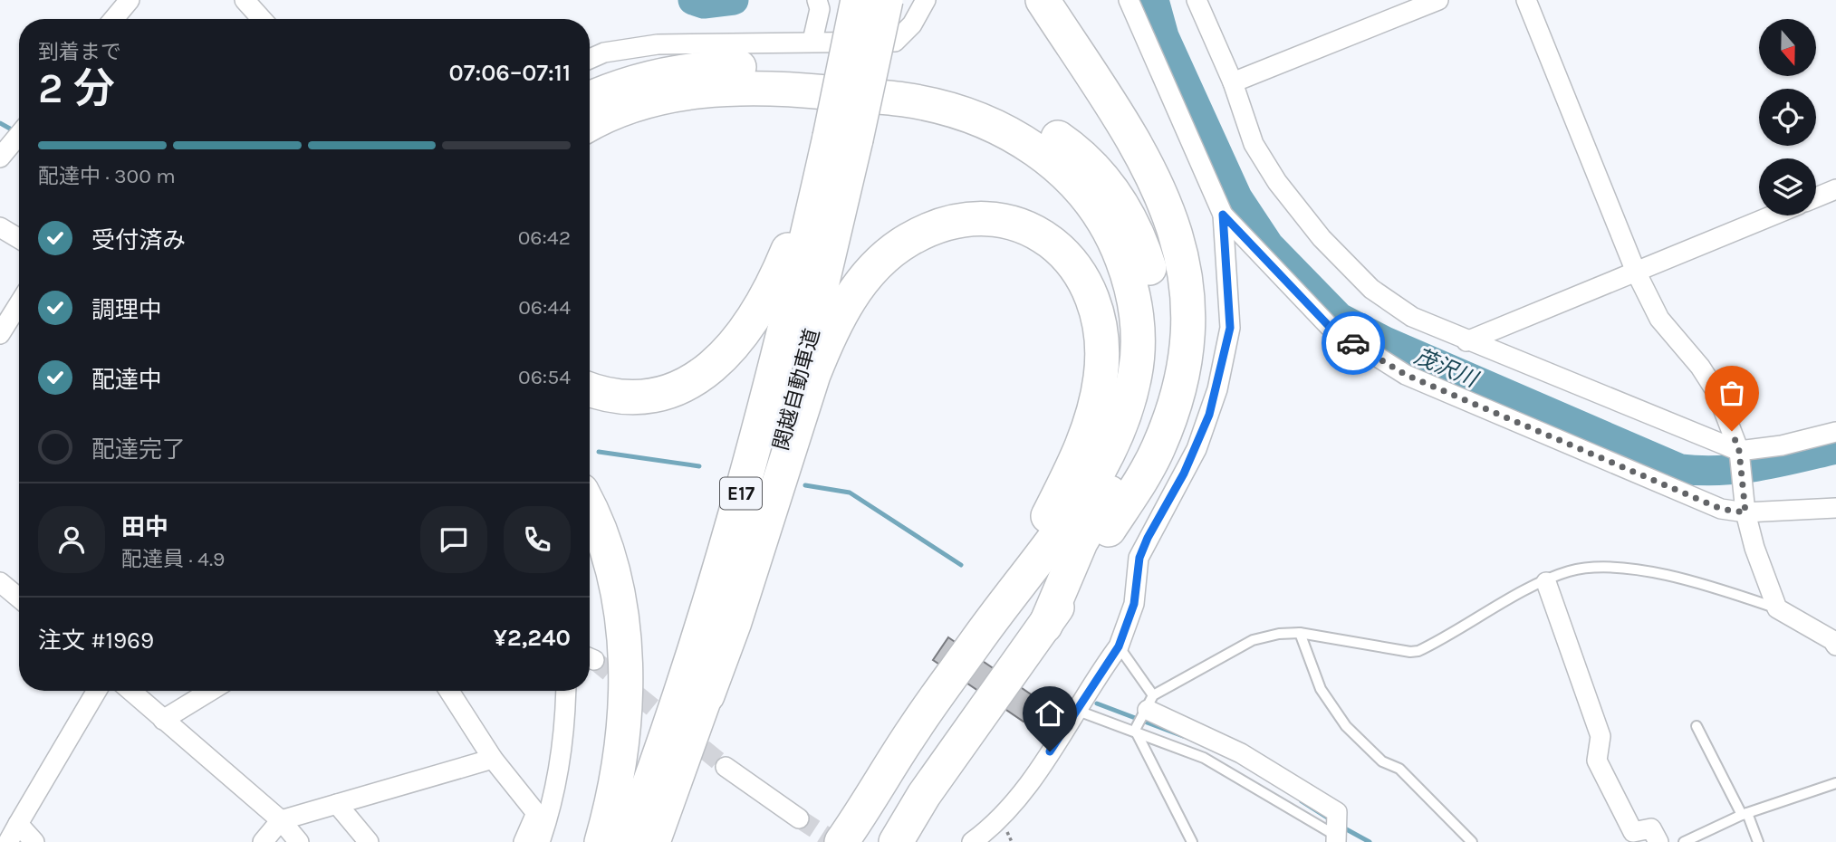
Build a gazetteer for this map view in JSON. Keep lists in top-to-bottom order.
{
  "streets": {
    "highway": ["関越自動車道", "E17"]
  },
  "water": ["茂沢川"],
  "north": "bottom",
  "page": {
    "heading": ["2 分", "到着まで", "07:06–07:11"],
    "panel": [
      "田中",
      "配達員 · 4.9",
      "注文 #1969",
      "¥2,240"
    ],
    "bar": "配達中 · 300 m",
    "list": [
      ["受付済み", "06:42"],
      ["調理中", "06:44"],
      ["配達中", "06:54"],
      "配達完了"
    ]
  }
}
